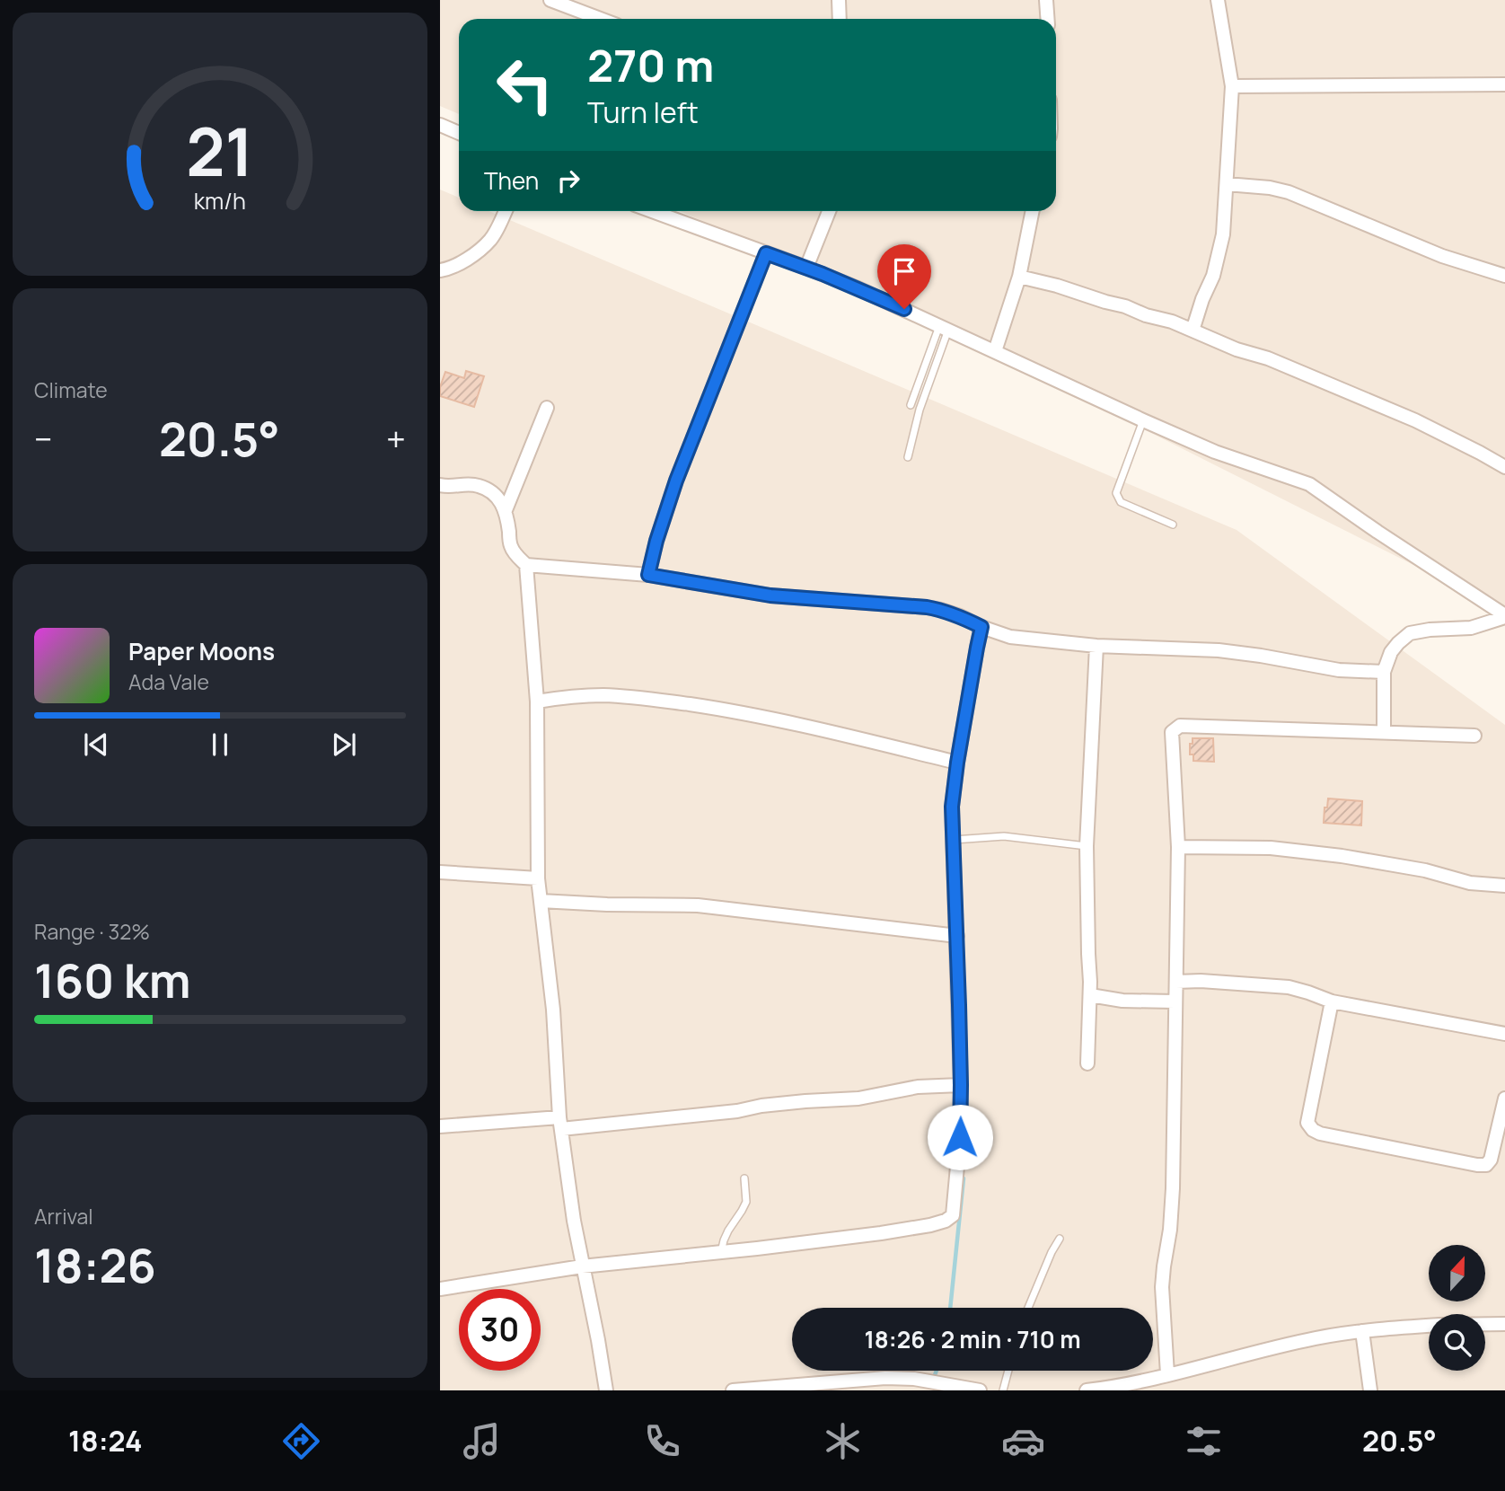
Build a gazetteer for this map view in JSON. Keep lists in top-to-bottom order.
{
  "north": "top",
  "page": {
    "turn": ["270 m", "Turn left"],
    "then": "Then",
    "tile": [
      "Climate",
      ["Range · 32%", "160 km"],
      ["Arrival", "18:26"]
    ],
    "heat": ["−", "20.5°", "+"],
    "song": ["Paper Moons", "Ada Vale"],
    "limit": "30",
    "trip": "18:26 · 2 min · 710 m",
    "tabs": ["18:24", "20.5°"],
    "gauge": ["21", "km/h"]
  }
}
